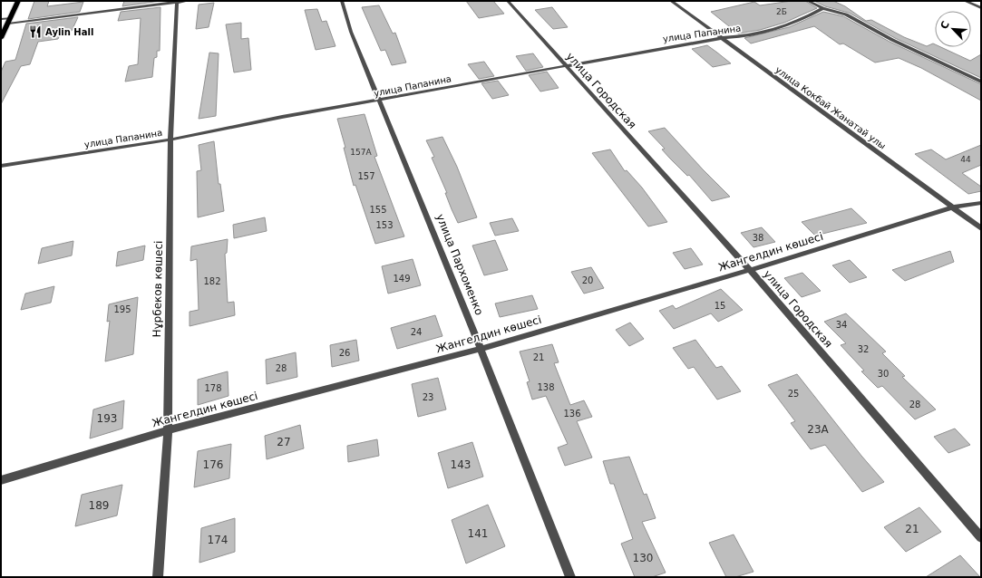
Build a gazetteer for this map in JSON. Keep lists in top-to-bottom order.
{
  "streets": {
    "street": [
      "улица Папанина",
      "улица Городская",
      "улица Кокбай Жанатай улы",
      "Жангелдин көшесі",
      "улица Пархоменко",
      "Нұрбеков көшесі"
    ]
  },
  "crossings": [
    ["улица Папанина", "улица Городская"],
    ["улица Папанина", "улица Кокбай Жанатай улы"],
    ["улица Папанина", "улица Пархоменко"],
    ["улица Папанина", "Нұрбеков көшесі"],
    ["улица Городская", "Жангелдин көшесі"],
    ["улица Кокбай Жанатай улы", "Жангелдин көшесі"],
    ["Жангелдин көшесі", "улица Пархоменко"],
    ["Жангелдин көшесі", "Нұрбеков көшесі"]
  ],
  "places": {
    "restaurant": ["Aylin Hall"]
  },
  "house_numbers": [
    "2Б",
    "157А",
    "44",
    "157",
    "155",
    "153",
    "38",
    "149",
    "20",
    "182",
    "15",
    "195",
    "34",
    "24",
    "32",
    "26",
    "21",
    "28",
    "30",
    "138",
    "178",
    "25",
    "23",
    "28",
    "136",
    "193",
    "23А",
    "27",
    "176",
    "143",
    "189",
    "21",
    "141",
    "174",
    "130"
  ],
  "north": "top left"
}
